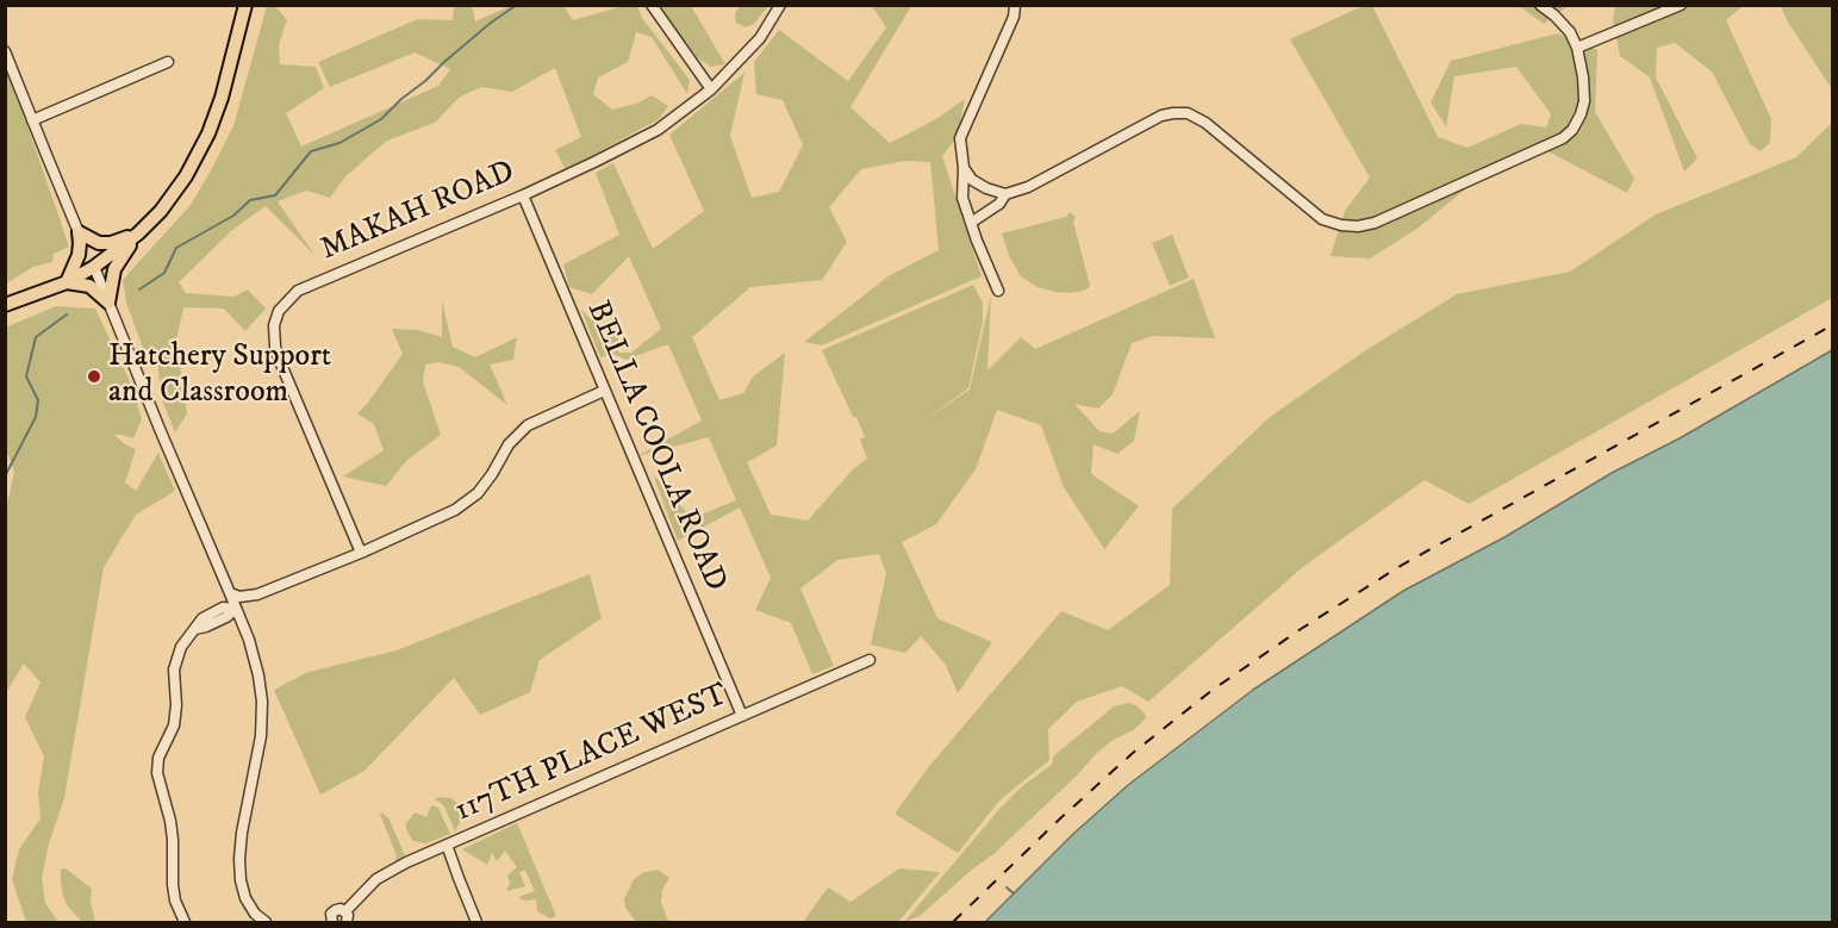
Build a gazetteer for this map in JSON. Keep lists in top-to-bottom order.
{
  "streets": {
    "street": ["MAKAH ROAD", "BELLA COOLA ROAD", "117TH PLACE WEST"]
  },
  "crossings": [
    ["MAKAH ROAD", "BELLA COOLA ROAD"],
    ["BELLA COOLA ROAD", "117TH PLACE WEST"]
  ],
  "places": ["Hatchery Support and Classroom"]
}
